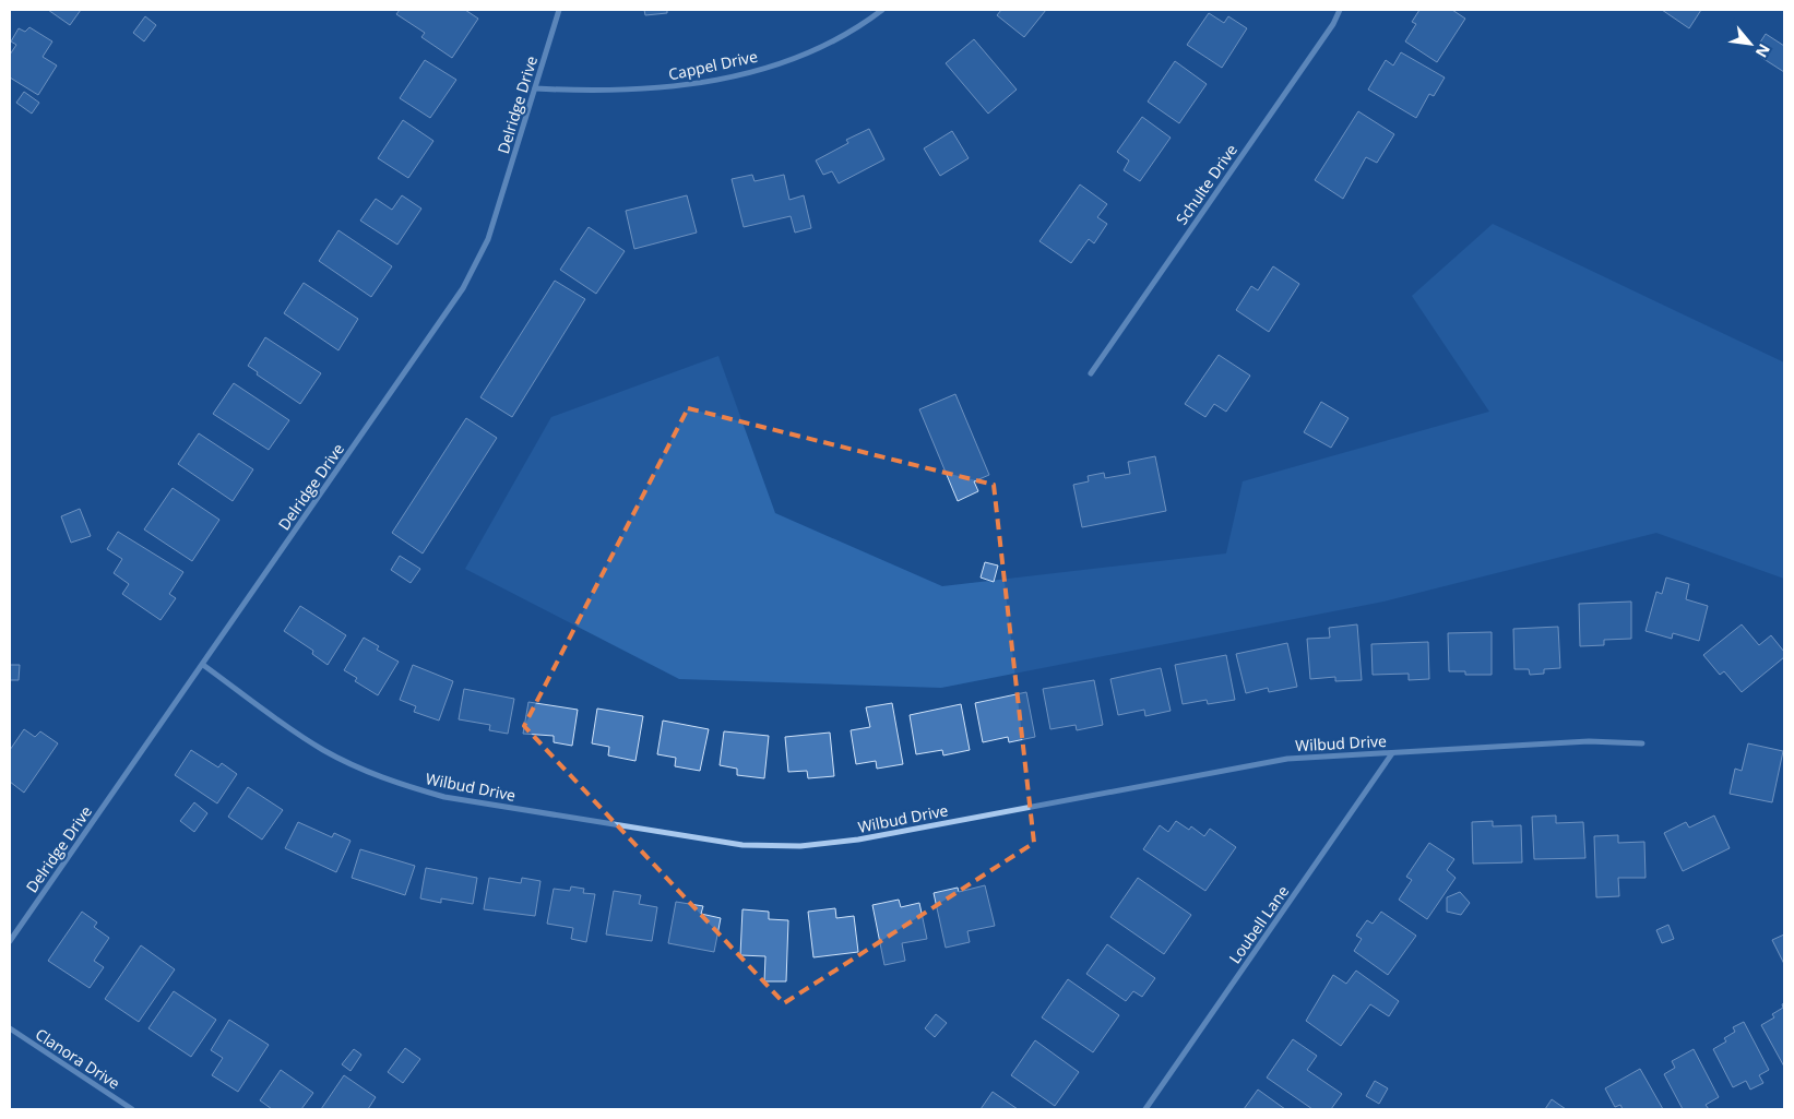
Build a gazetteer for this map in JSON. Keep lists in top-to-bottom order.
{
  "streets": {
    "street": [
      "Cappel Drive",
      "Delridge Drive",
      "Schulte Drive",
      "Wilbud Drive",
      "Loubell Lane",
      "Clanora Drive"
    ]
  },
  "crossings": [
    ["Cappel Drive", "Delridge Drive"],
    ["Delridge Drive", "Wilbud Drive"],
    ["Wilbud Drive", "Loubell Lane"]
  ],
  "north": "bottom right"
}
